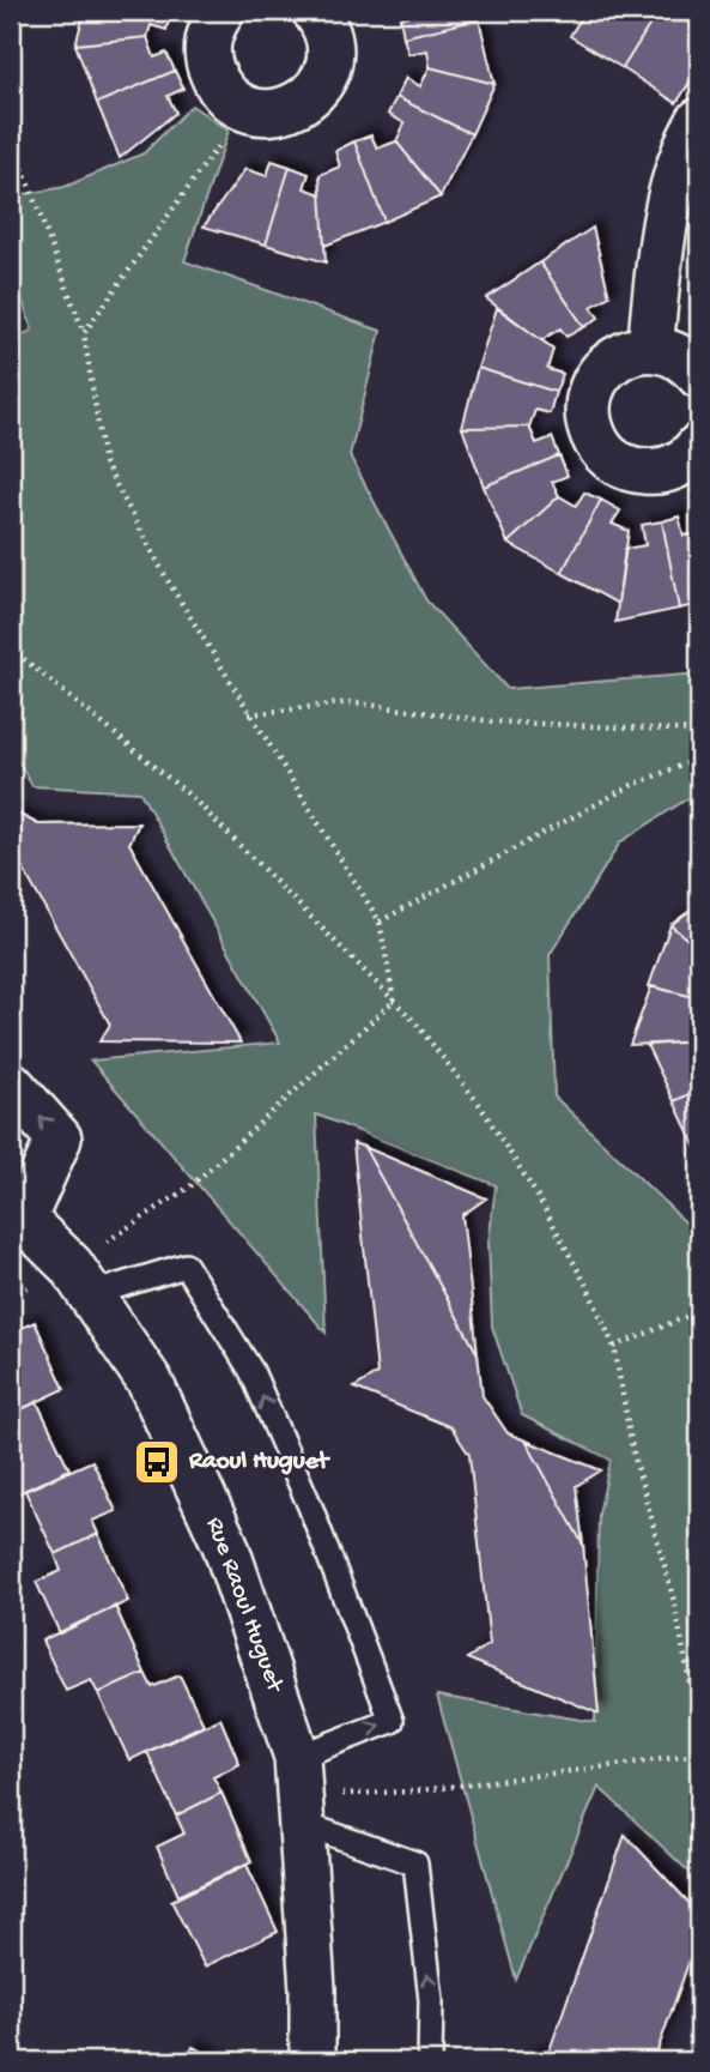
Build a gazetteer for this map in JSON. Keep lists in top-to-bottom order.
{
  "streets": {
    "street": ["Rue Raoul Huguet"]
  },
  "places": {
    "bus stop": ["Raoul Huguet"]
  }
}
